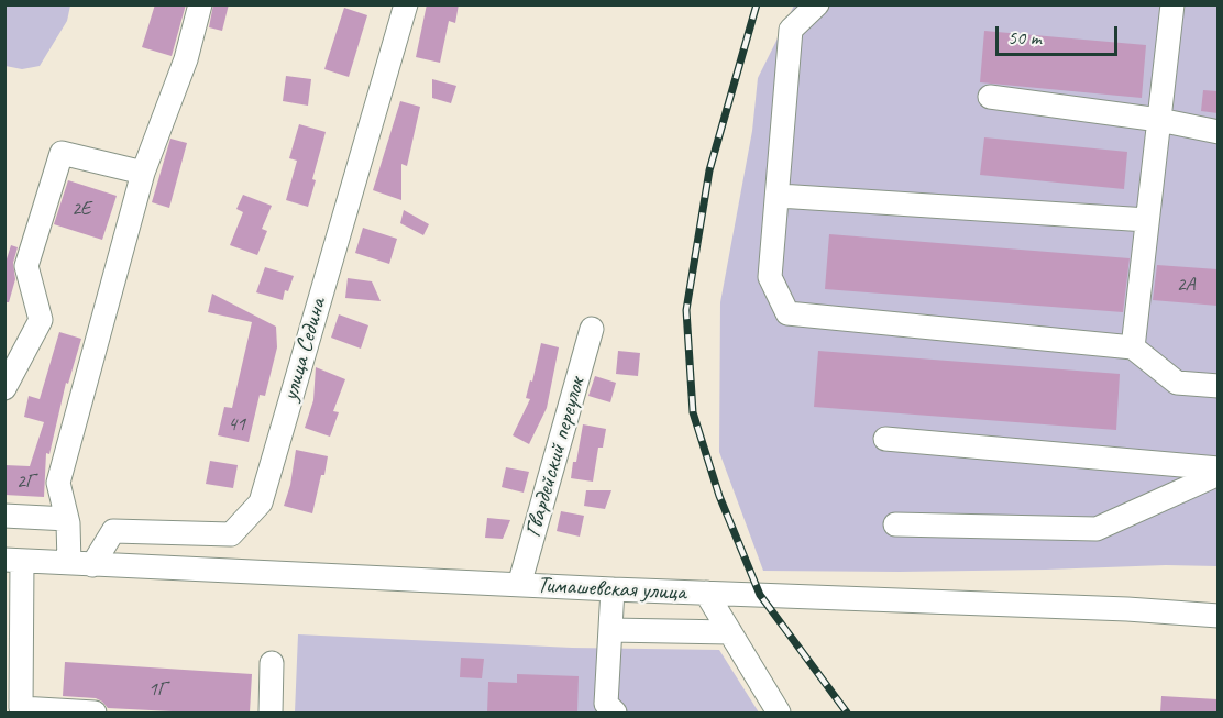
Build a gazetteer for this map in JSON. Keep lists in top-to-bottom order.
{
  "streets": {
    "street": ["улица Седина", "Гвардейский переулок", "Тимашевская улица"]
  },
  "crossings": [
    ["улица Седина", "Тимашевская улица"],
    ["Гвардейский переулок", "Тимашевская улица"]
  ],
  "house_numbers": [
    "2Е",
    "2А",
    "41",
    "2Г",
    "1Г"
  ],
  "scale_bar": "50 m"
}
